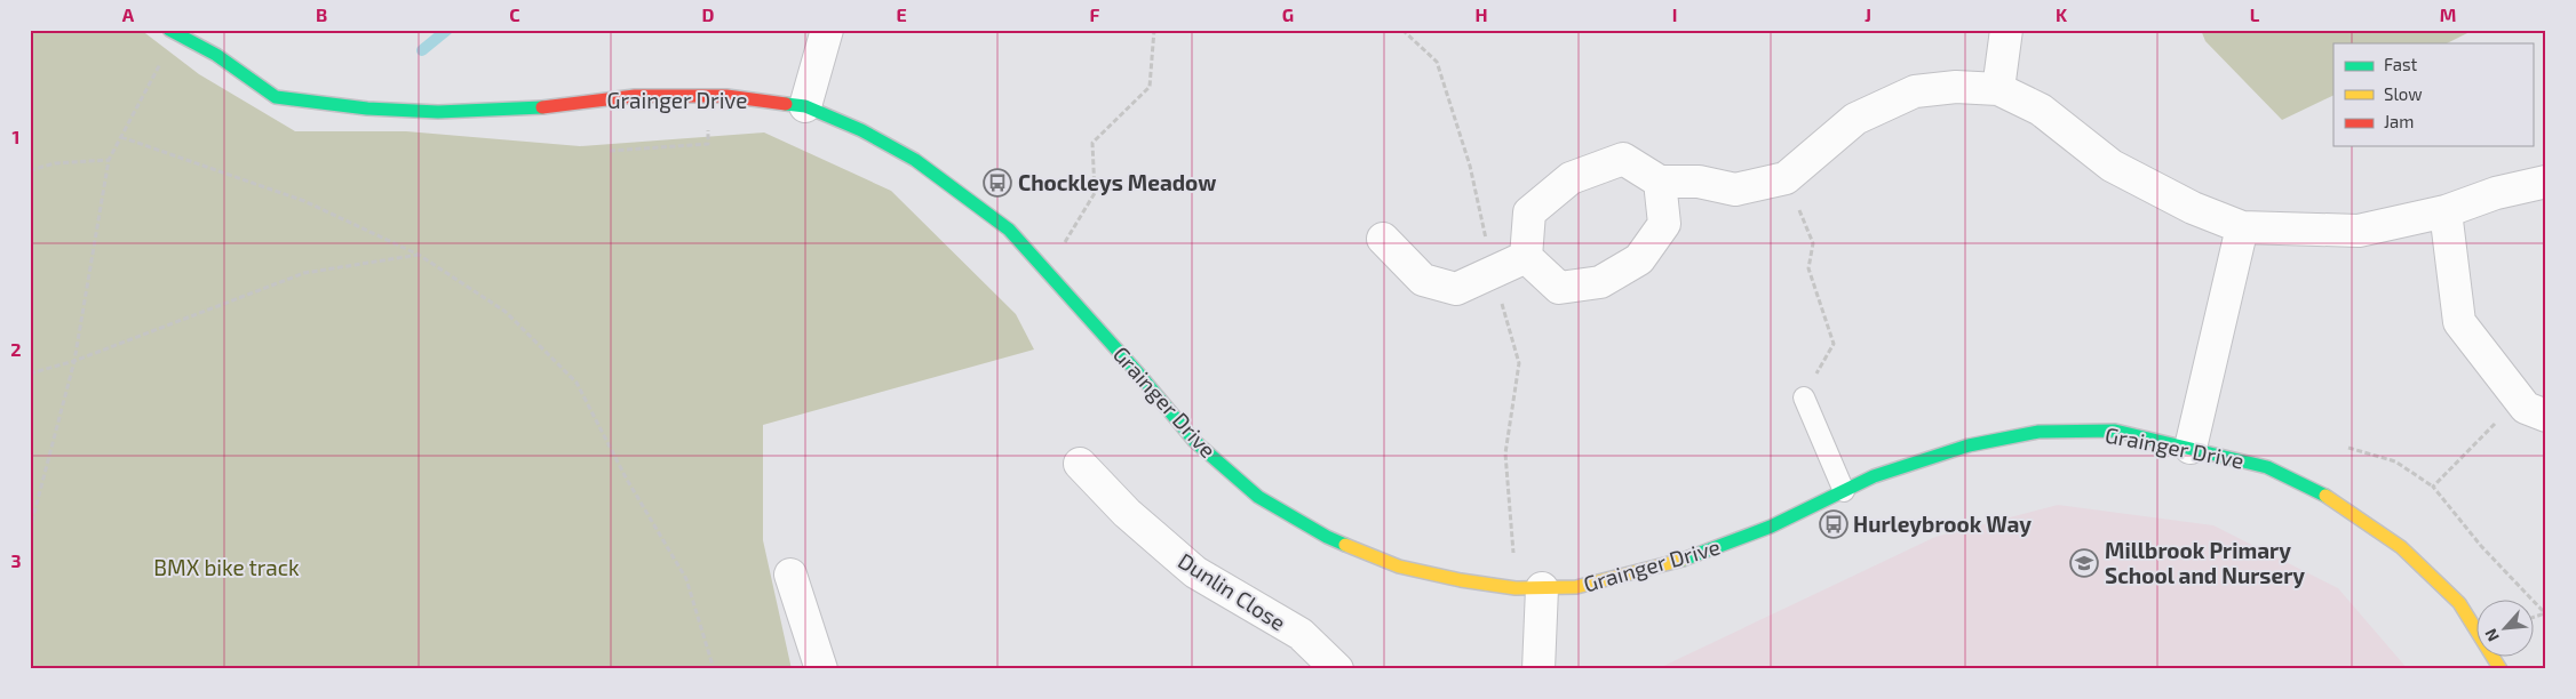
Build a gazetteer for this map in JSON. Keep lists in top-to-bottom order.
{
  "streets": {
    "street": ["Grainger Drive", "Dunlin Close"]
  },
  "parks": ["BMX bike track"],
  "places": {
    "bus stop": ["Chockleys Meadow", "Hurleybrook Way"],
    "school or university": ["Millbrook Primary School and Nursery"]
  },
  "legend": ["Fast", "Slow", "Jam"],
  "north": "bottom left",
  "grid": {
    "columns": [
      "A",
      "B",
      "C",
      "D",
      "E",
      "F",
      "G",
      "H",
      "I",
      "J",
      "K",
      "L",
      "M"
    ],
    "rows": ["1", "2", "3"]
  }
}
